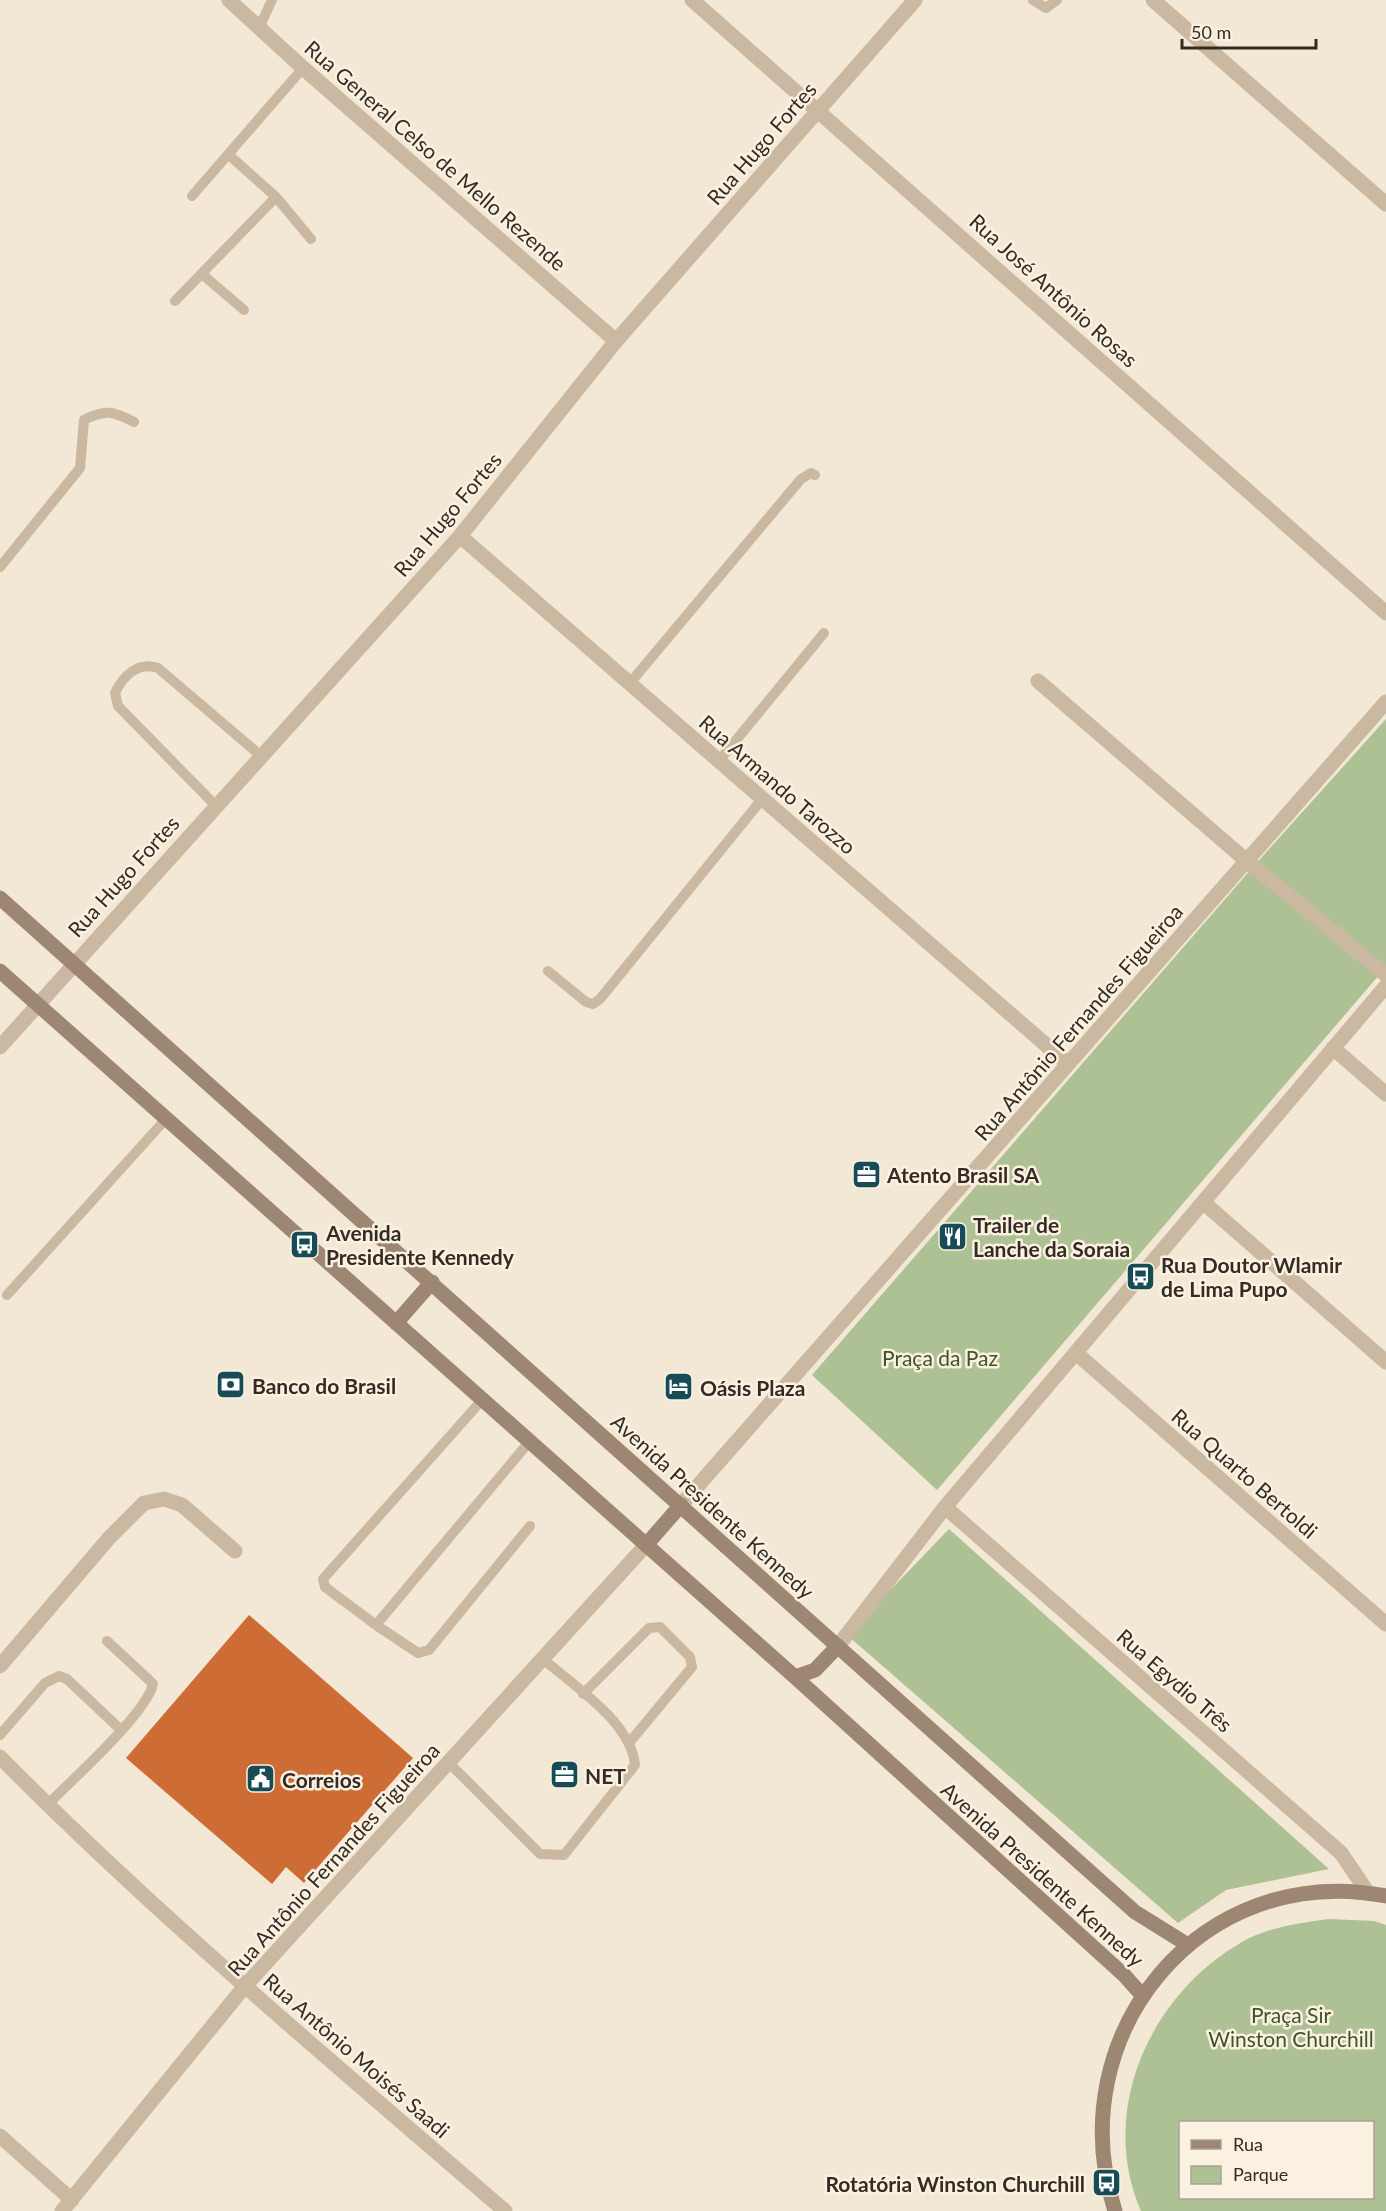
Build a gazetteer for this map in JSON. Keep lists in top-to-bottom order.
{
  "streets": {
    "main road": ["Avenida Presidente Kennedy"],
    "street": [
      "Rua Hugo Fortes",
      "Rua General Celso de Mello Rezende",
      "Rua José Antônio Rosas",
      "Rua Armando Tarozzo",
      "Rua Antônio Fernandes Figueiroa",
      "Rua Quarto Bertoldi",
      "Rua Egydio Três",
      "Rua Antônio Moisés Saadi"
    ]
  },
  "crossings": [
    ["Rua Hugo Fortes", "Rua General Celso de Mello Rezende"],
    ["Rua Hugo Fortes", "Rua José Antônio Rosas"],
    ["Rua Hugo Fortes", "Rua Armando Tarozzo"],
    ["Rua Hugo Fortes", "Avenida Presidente Kennedy"],
    ["Rua Armando Tarozzo", "Rua Antônio Fernandes Figueiroa"],
    ["Rua Antônio Fernandes Figueiroa", "Avenida Presidente Kennedy"],
    ["Rua Antônio Fernandes Figueiroa", "Rua Antônio Moisés Saadi"]
  ],
  "parks": ["Praça da Paz", "Praça Sir Winston Churchill"],
  "places": {
    "office": ["Atento Brasil SA", "NET"],
    "restaurant": ["Trailer de Lanche da Soraia"],
    "bus stop": ["Avenida Presidente Kennedy", "Rua Doutor Wlamir de Lima Pupo", "Rotatória Winston Churchill"],
    "bank": ["Banco do Brasil"],
    "hotel": ["Oásis Plaza"],
    "public building": ["Correios"]
  },
  "legend": ["Rua", "Parque"],
  "scale_bar": "50 m"
}
